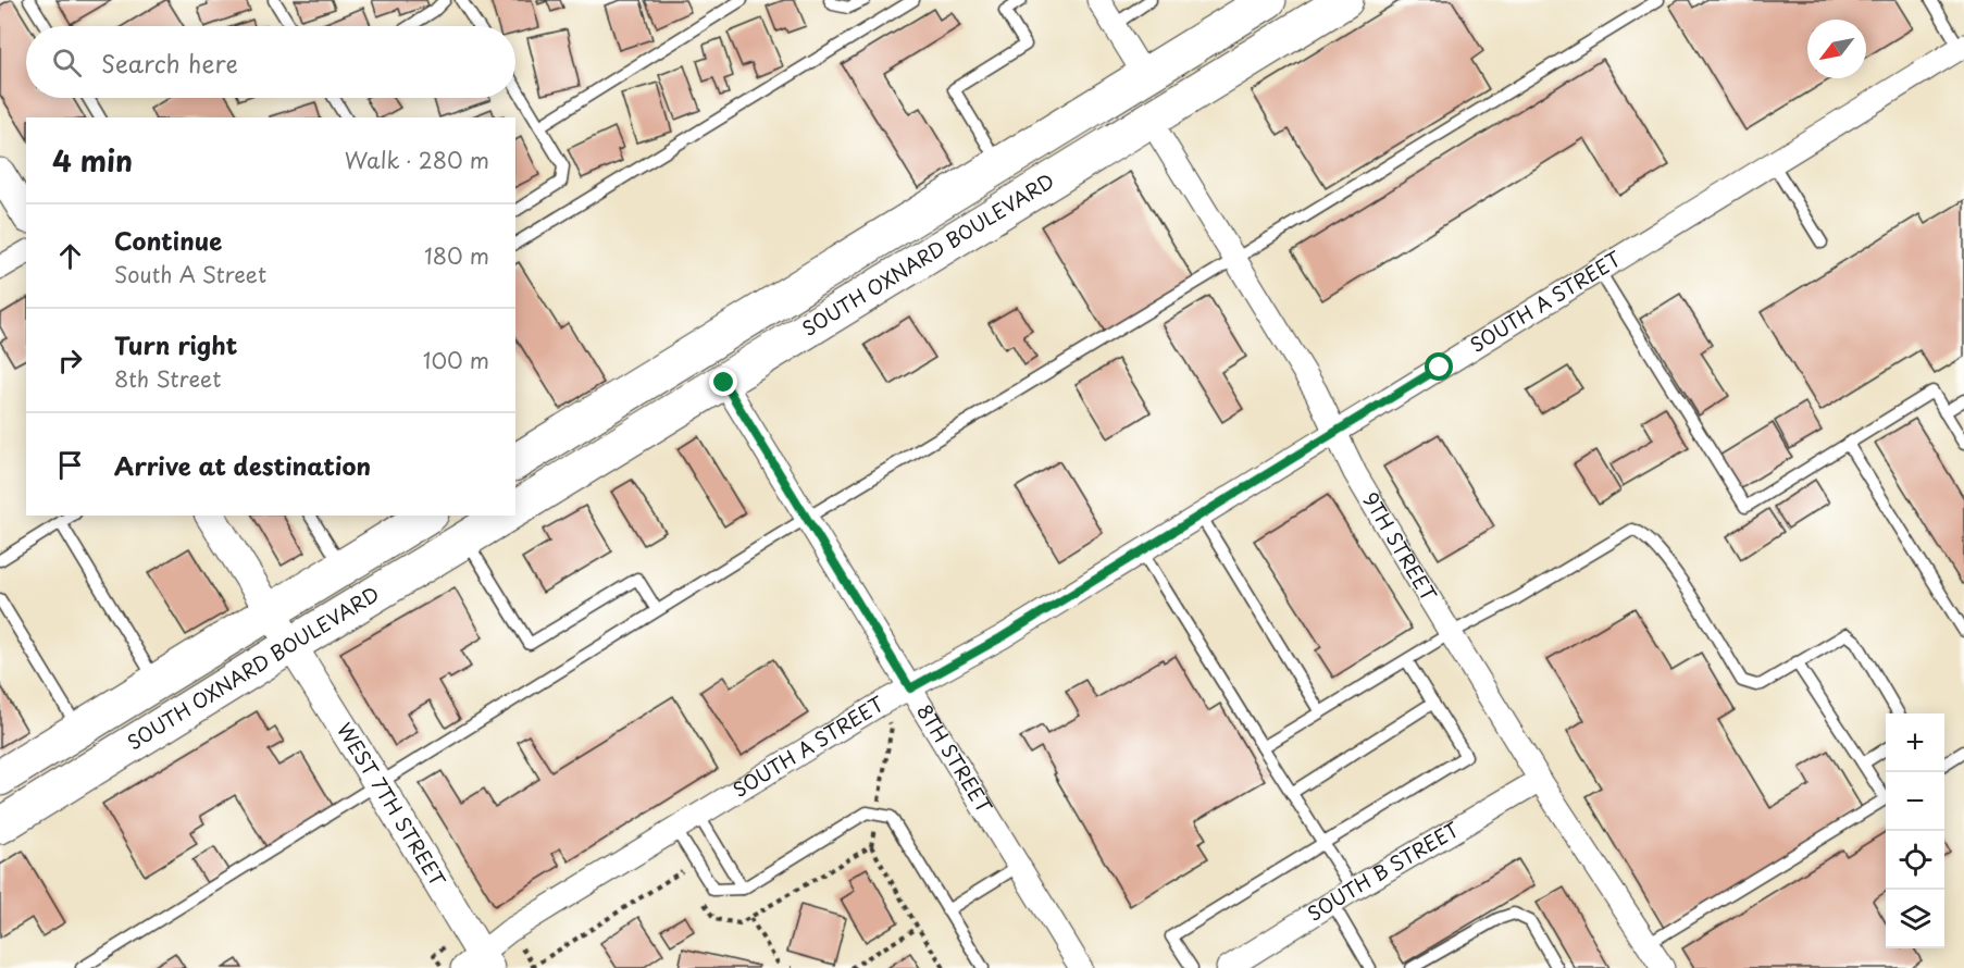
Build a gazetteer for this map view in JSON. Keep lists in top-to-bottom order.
{
  "streets": {
    "main road": ["SOUTH OXNARD BOULEVARD"],
    "street": [
      "SOUTH A STREET",
      "9TH STREET",
      "8TH STREET",
      "WEST 7TH STREET",
      "SOUTH B STREET"
    ]
  },
  "crossings": [
    ["SOUTH OXNARD BOULEVARD", "9TH STREET"],
    ["SOUTH OXNARD BOULEVARD", "8TH STREET"],
    ["SOUTH OXNARD BOULEVARD", "WEST 7TH STREET"],
    ["SOUTH A STREET", "9TH STREET"],
    ["SOUTH A STREET", "8TH STREET"],
    ["SOUTH A STREET", "WEST 7TH STREET"],
    ["9TH STREET", "SOUTH B STREET"]
  ],
  "north": "bottom left",
  "page": {
    "search": "Search here",
    "heading": ["4 min", "Walk · 280 m"],
    "list": [
      ["Continue", "South A Street", "180 m"],
      ["Turn right", "8th Street", "100 m"],
      "Arrive at destination"
    ],
    "map_buttons": ["+", "−"]
  }
}
